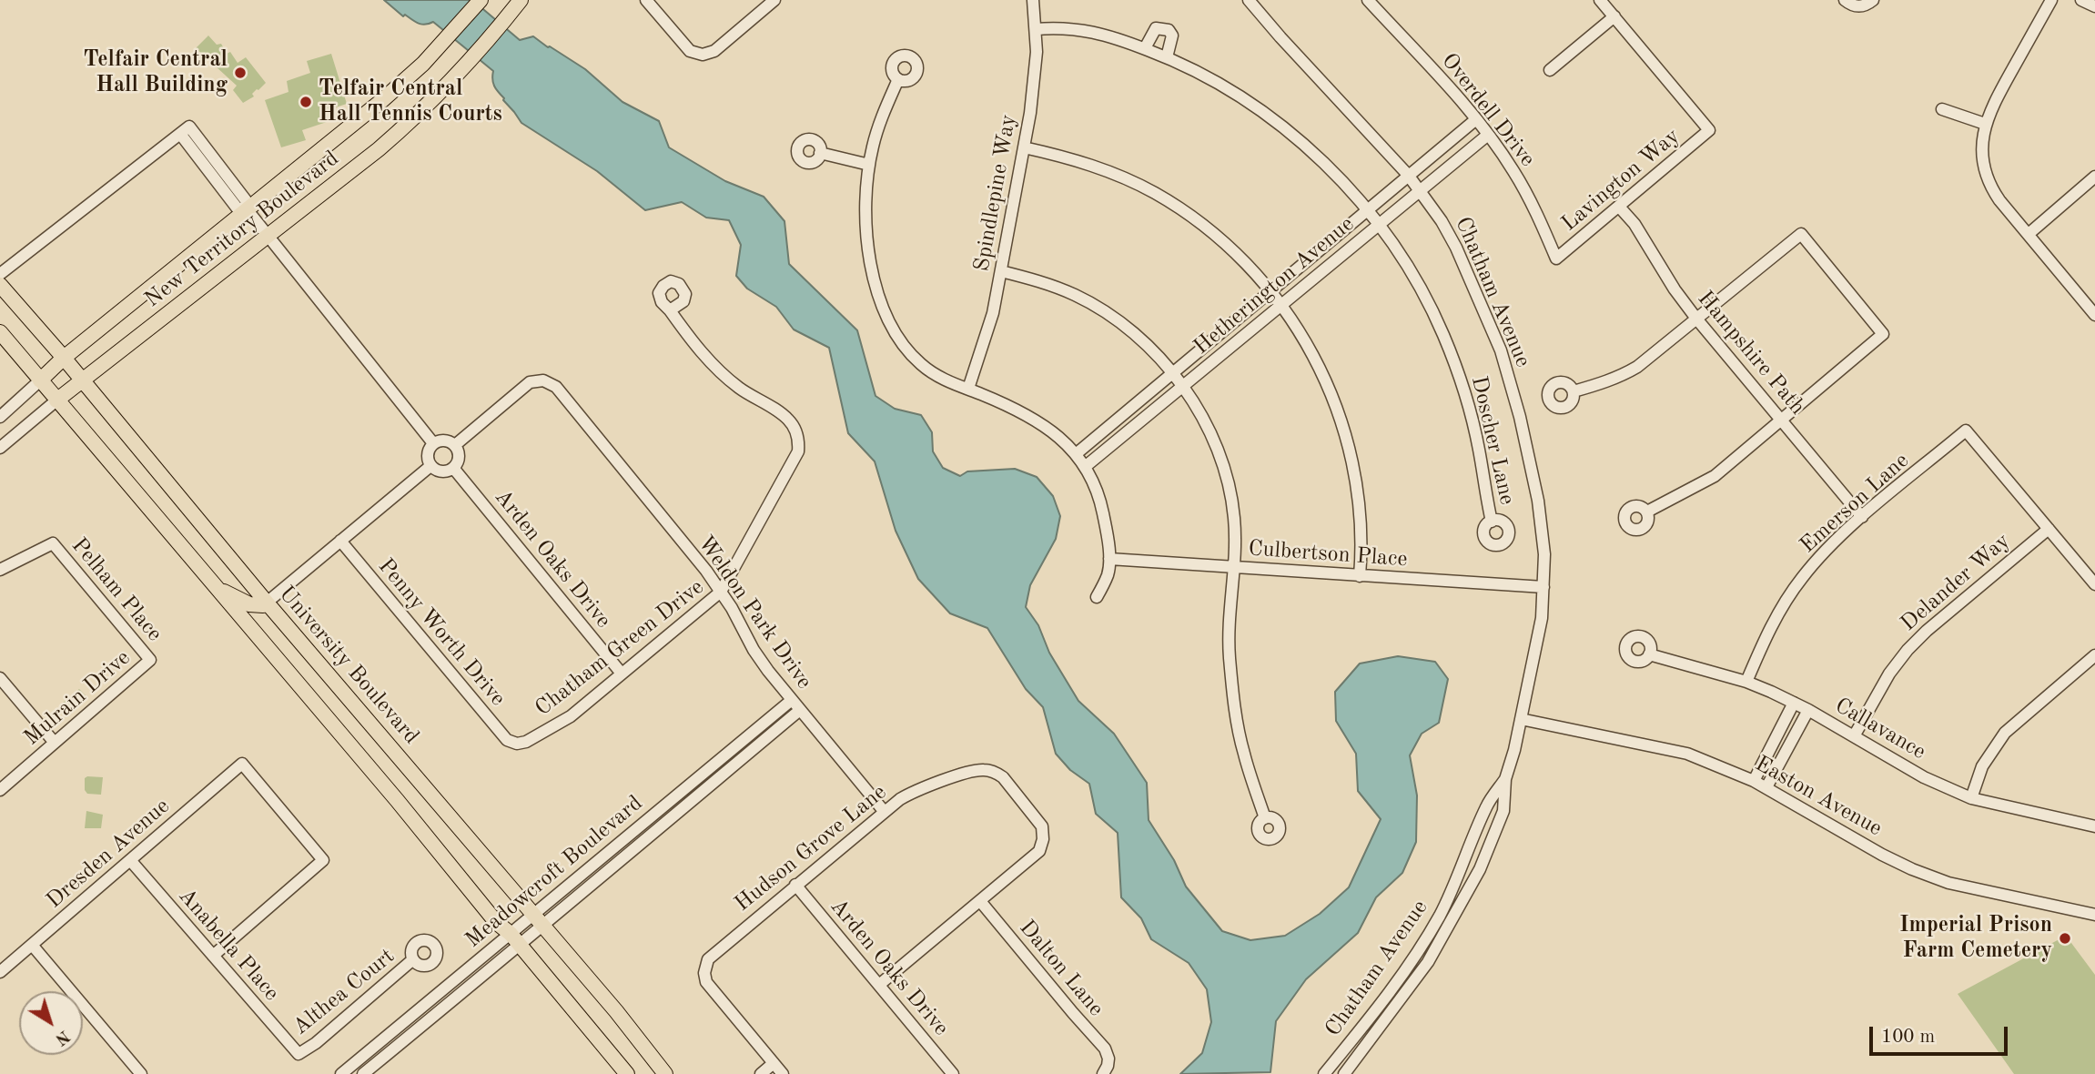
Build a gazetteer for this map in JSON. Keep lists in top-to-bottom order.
{
  "streets": {
    "main road": ["New Territory Boulevard", "University Boulevard"],
    "street": [
      "Overdell Drive",
      "Lavington Way",
      "Spindlepine Way",
      "Hetherington Avenue",
      "Chatham Avenue",
      "Hampshire Path",
      "Doscher Lane",
      "Emerson Lane",
      "Culbertson Place",
      "Arden Oaks Drive",
      "Delander Way",
      "Pelham Place",
      "Weldon Park Drive",
      "Penny Worth Drive",
      "Chatham Green Drive",
      "Mulrain Drive",
      "Callavance",
      "Easton Avenue",
      "Hudson Grove Lane",
      "Dresden Avenue",
      "Meadowcroft Boulevard",
      "Anabella Place",
      "Dalton Lane",
      "Althea Court"
    ]
  },
  "crossings": [
    ["Overdell Drive", "Lavington Way"],
    ["Overdell Drive", "Hetherington Avenue"],
    ["Lavington Way", "Hampshire Path"],
    ["Spindlepine Way", "Doscher Lane"],
    ["New Territory Boulevard", "University Boulevard"],
    ["Hetherington Avenue", "Chatham Avenue"],
    ["Hetherington Avenue", "Doscher Lane"],
    ["Chatham Avenue", "Culbertson Place"],
    ["Chatham Avenue", "Easton Avenue"],
    ["Hampshire Path", "Emerson Lane"],
    ["Emerson Lane", "Delander Way"],
    ["Emerson Lane", "Callavance"],
    ["Arden Oaks Drive", "Weldon Park Drive"],
    ["Arden Oaks Drive", "Chatham Green Drive"],
    ["Arden Oaks Drive", "Hudson Grove Lane"],
    ["Delander Way", "Callavance"],
    ["Pelham Place", "Mulrain Drive"],
    ["Weldon Park Drive", "Chatham Green Drive"],
    ["Weldon Park Drive", "Hudson Grove Lane"],
    ["Weldon Park Drive", "Meadowcroft Boulevard"],
    ["Penny Worth Drive", "Chatham Green Drive"],
    ["University Boulevard", "Meadowcroft Boulevard"],
    ["Hudson Grove Lane", "Dalton Lane"],
    ["Dresden Avenue", "Anabella Place"],
    ["Anabella Place", "Althea Court"]
  ],
  "places": ["Telfair Central Hall Building", "Telfair Central Hall Tennis Courts", "Imperial Prison Farm Cemetery"],
  "scale_bar": "100 m",
  "north": "bottom right"
}
